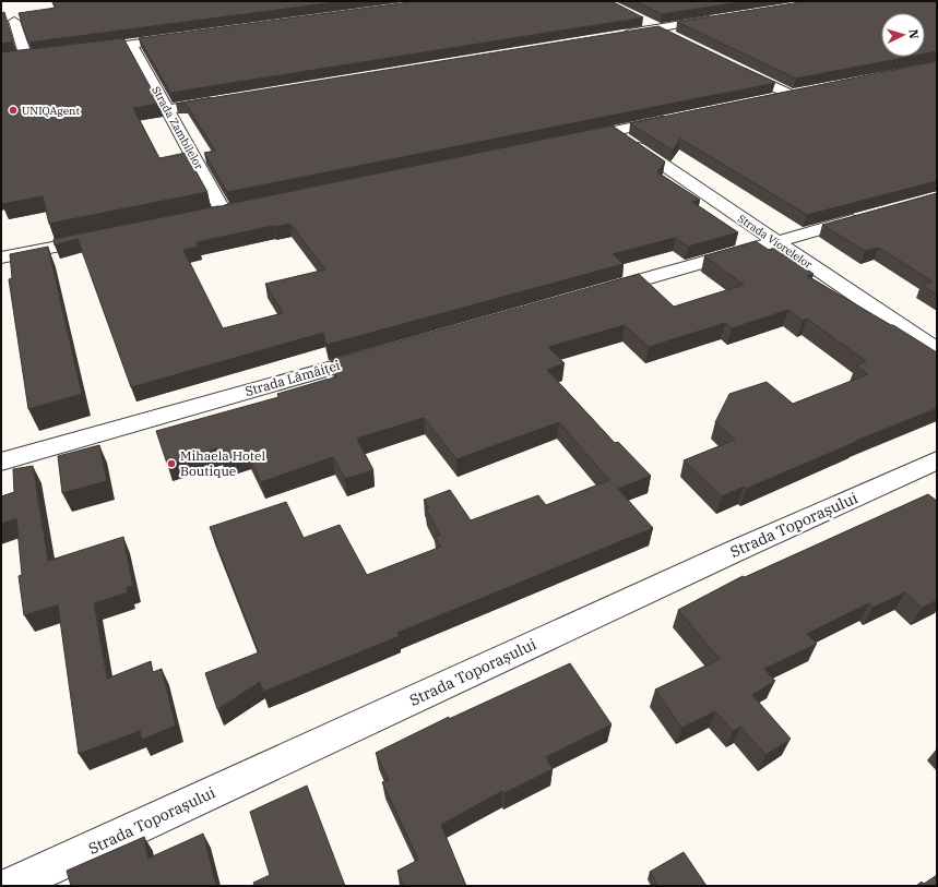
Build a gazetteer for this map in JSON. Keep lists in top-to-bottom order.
{
  "streets": {
    "street": [
      "Strada Zambilelor",
      "Strada Viorelelor",
      "Strada Lămâiței",
      "Strada Toporașului"
    ]
  },
  "places": ["UNIQAgent", "Mihaela Hotel Boutique"],
  "north": "right"
}
